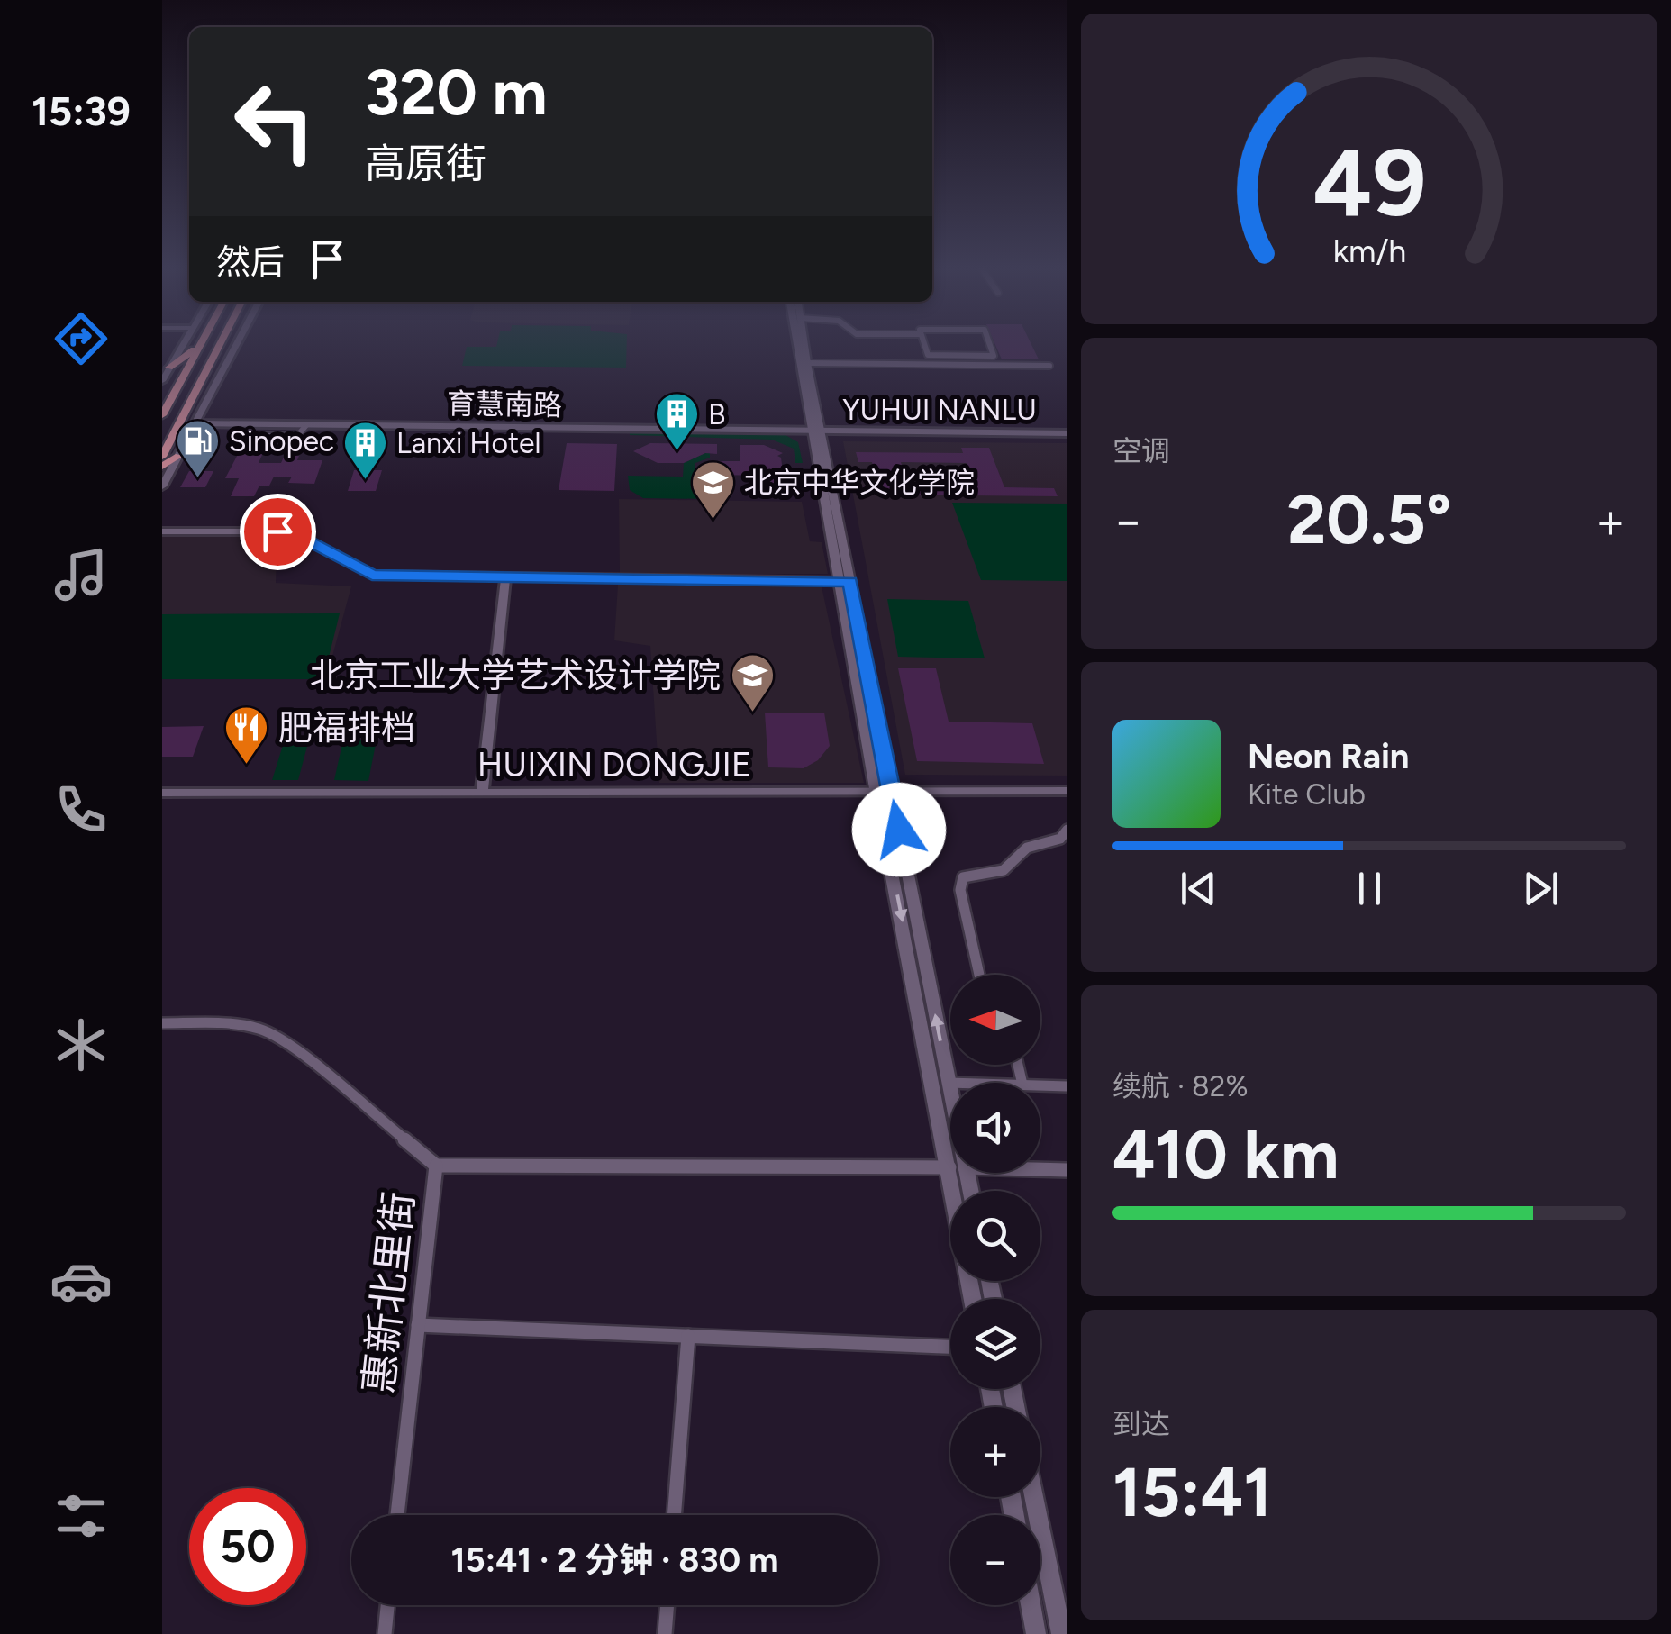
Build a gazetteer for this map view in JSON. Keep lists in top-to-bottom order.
{
  "streets": {
    "street": [
      "育慧南路",
      "YUHUI NANLU",
      "HUIXIN DONGJIE",
      "惠新北里街"
    ]
  },
  "crossings": [
    ["育慧南路", "YUHUI NANLU"]
  ],
  "places": {
    "building": ["B", "Lanxi Hotel"],
    "fuel station": ["Sinopec"],
    "school or university": ["北京中华文化学院", "北京工业大学艺术设计学院"],
    "restaurant": ["肥福排档"]
  },
  "north": "left",
  "page": {
    "tabs": "15:39",
    "turn": ["320 m", "高原街"],
    "then": "然后",
    "tile": [
      "空调",
      ["续航 · 82%", "410 km"],
      ["到达", "15:41"]
    ],
    "heat": ["−", "20.5°", "+"],
    "song": ["Neon Rain", "Kite Club"],
    "map_buttons": ["+", "−"],
    "limit": "50",
    "trip": "15:41 · 2 分钟 · 830 m",
    "gauge": ["49", "km/h"]
  }
}
